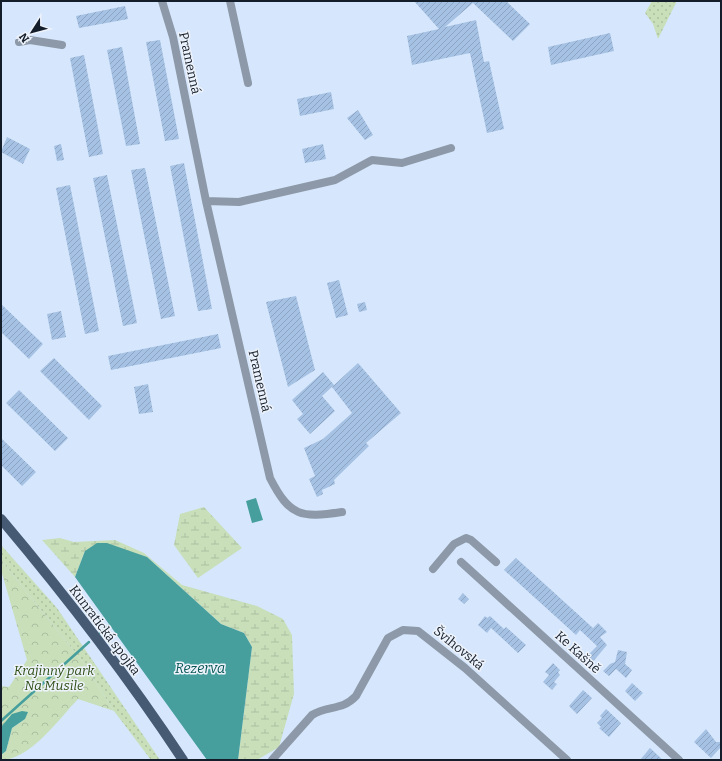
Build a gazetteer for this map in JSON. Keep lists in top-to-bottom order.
{
  "streets": {
    "main road": ["Kunratická spojka"],
    "street": ["Pramenná", "Švihovská", "Ke Kašně"]
  },
  "water": ["Rezerva"],
  "parks": ["Krajinný park Na Musile"],
  "north": "bottom left"
}
